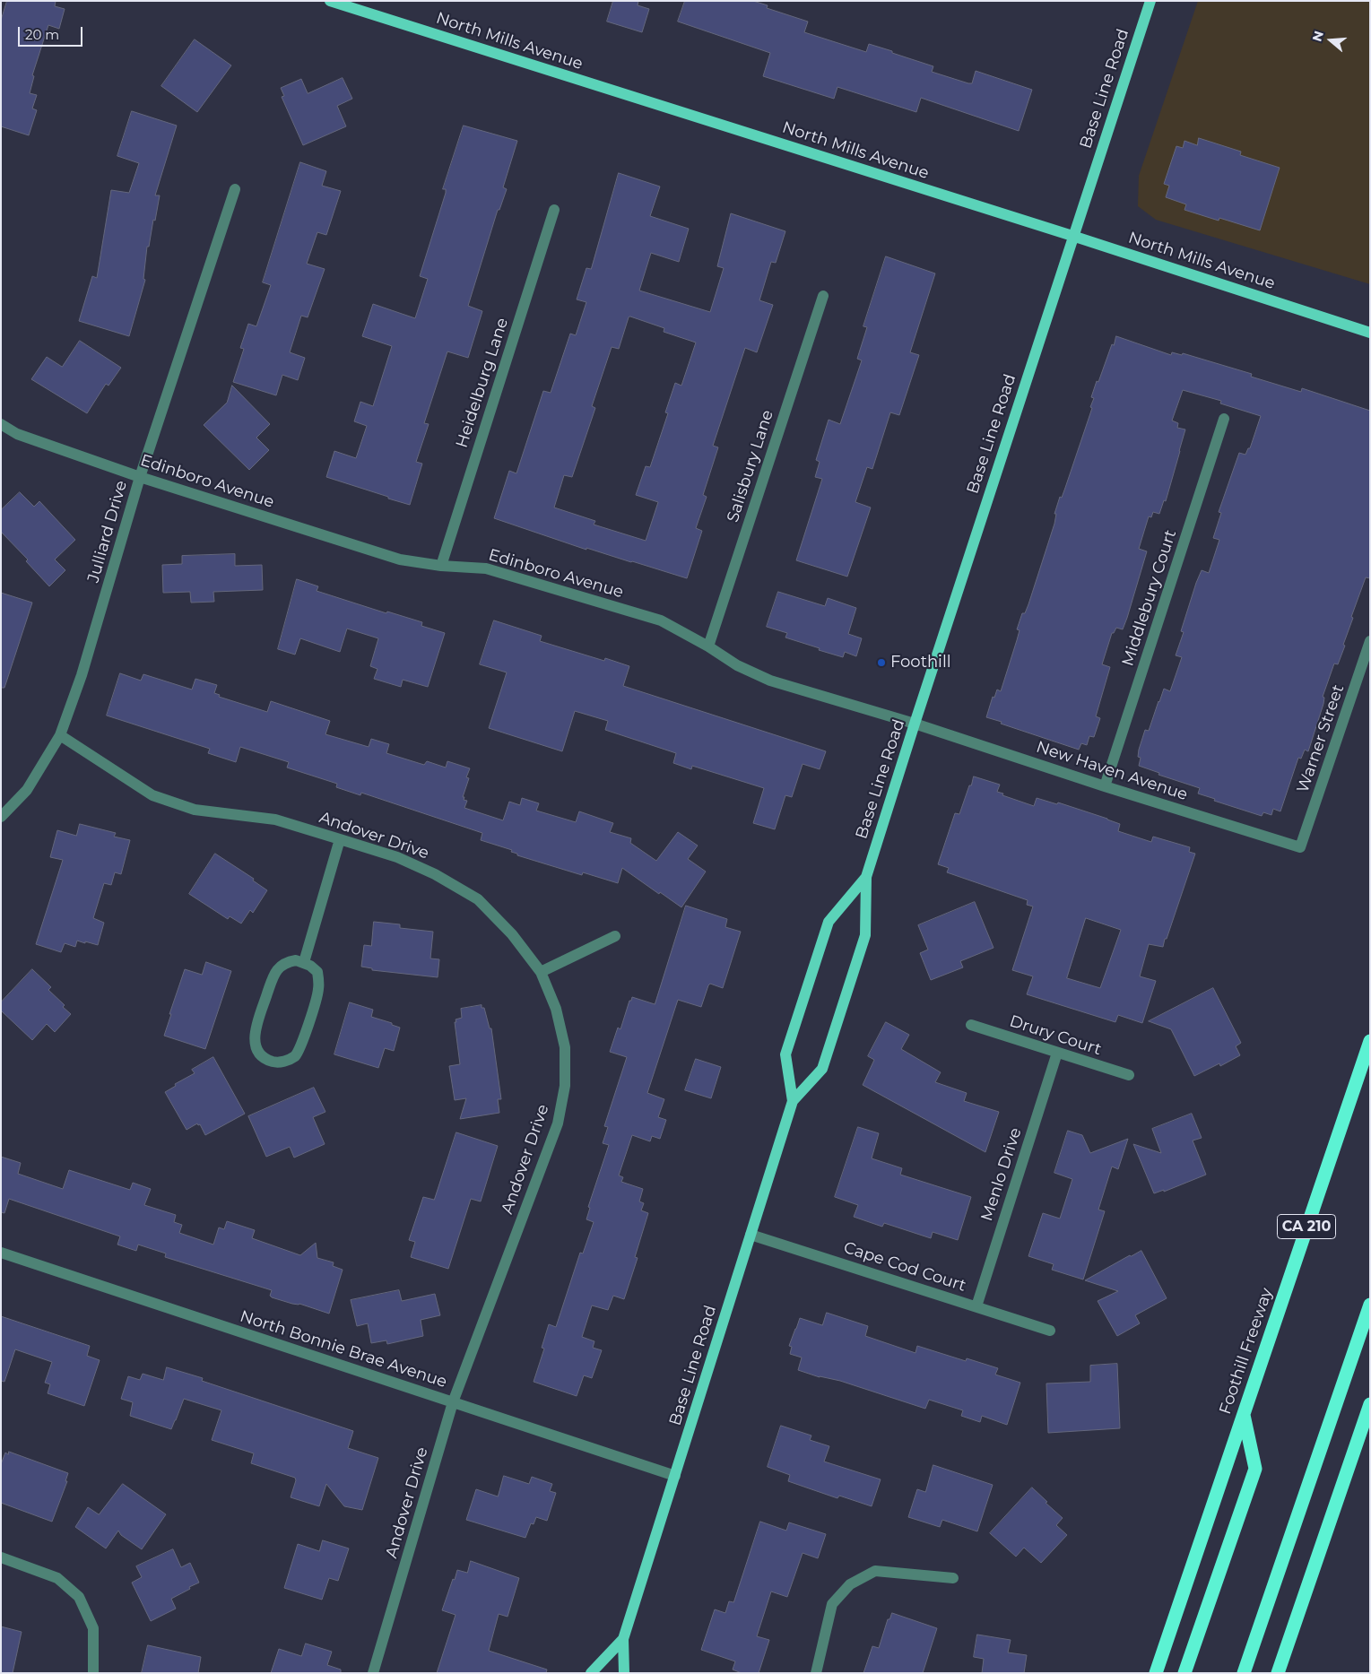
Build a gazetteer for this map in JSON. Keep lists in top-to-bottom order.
{
  "streets": {
    "highway": ["CA 210", "Foothill Freeway"],
    "main road": ["North Mills Avenue", "Base Line Road"],
    "street": [
      "Heidelburg Lane",
      "Salisbury Lane",
      "Edinboro Avenue",
      "Julliard Drive",
      "Middlebury Court",
      "Warner Street",
      "New Haven Avenue",
      "Andover Drive",
      "Drury Court",
      "Menlo Drive",
      "Cape Cod Court",
      "North Bonnie Brae Avenue"
    ]
  },
  "crossings": [
    ["North Mills Avenue", "Base Line Road"],
    ["Base Line Road", "Edinboro Avenue"],
    ["Base Line Road", "New Haven Avenue"],
    ["Base Line Road", "Cape Cod Court"],
    ["Base Line Road", "North Bonnie Brae Avenue"],
    ["Heidelburg Lane", "Edinboro Avenue"],
    ["Salisbury Lane", "Edinboro Avenue"],
    ["Edinboro Avenue", "Julliard Drive"],
    ["Edinboro Avenue", "New Haven Avenue"],
    ["Julliard Drive", "Andover Drive"],
    ["Middlebury Court", "New Haven Avenue"],
    ["Warner Street", "New Haven Avenue"],
    ["Andover Drive", "North Bonnie Brae Avenue"],
    ["Drury Court", "Menlo Drive"],
    ["Menlo Drive", "Cape Cod Court"]
  ],
  "places": ["Foothill"],
  "scale_bar": "20 m",
  "north": "left"
}
